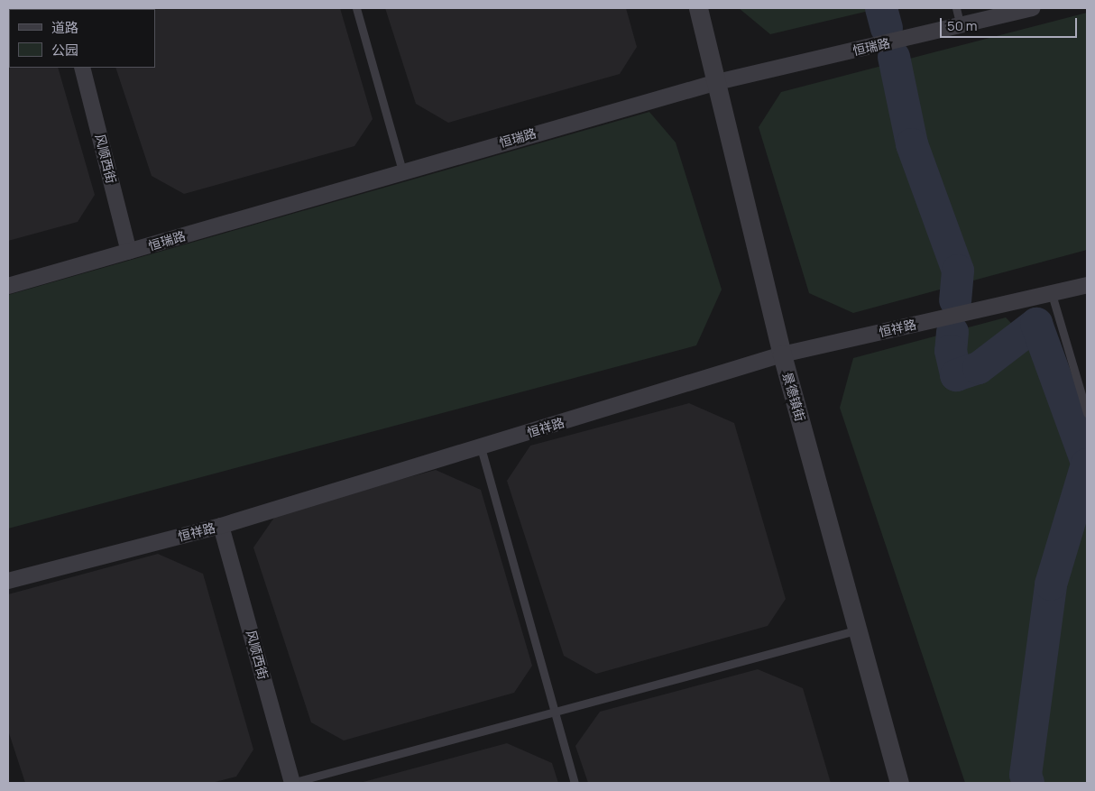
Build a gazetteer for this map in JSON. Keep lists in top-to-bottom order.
{
  "streets": {
    "street": [
      "恒瑞路",
      "风顺西街",
      "恒祥路",
      "景德镇街"
    ]
  },
  "crossings": [
    ["恒瑞路", "风顺西街"],
    ["恒瑞路", "景德镇街"],
    ["风顺西街", "恒祥路"],
    ["恒祥路", "景德镇街"]
  ],
  "legend": ["道路", "公园"],
  "scale_bar": "50 m"
}
